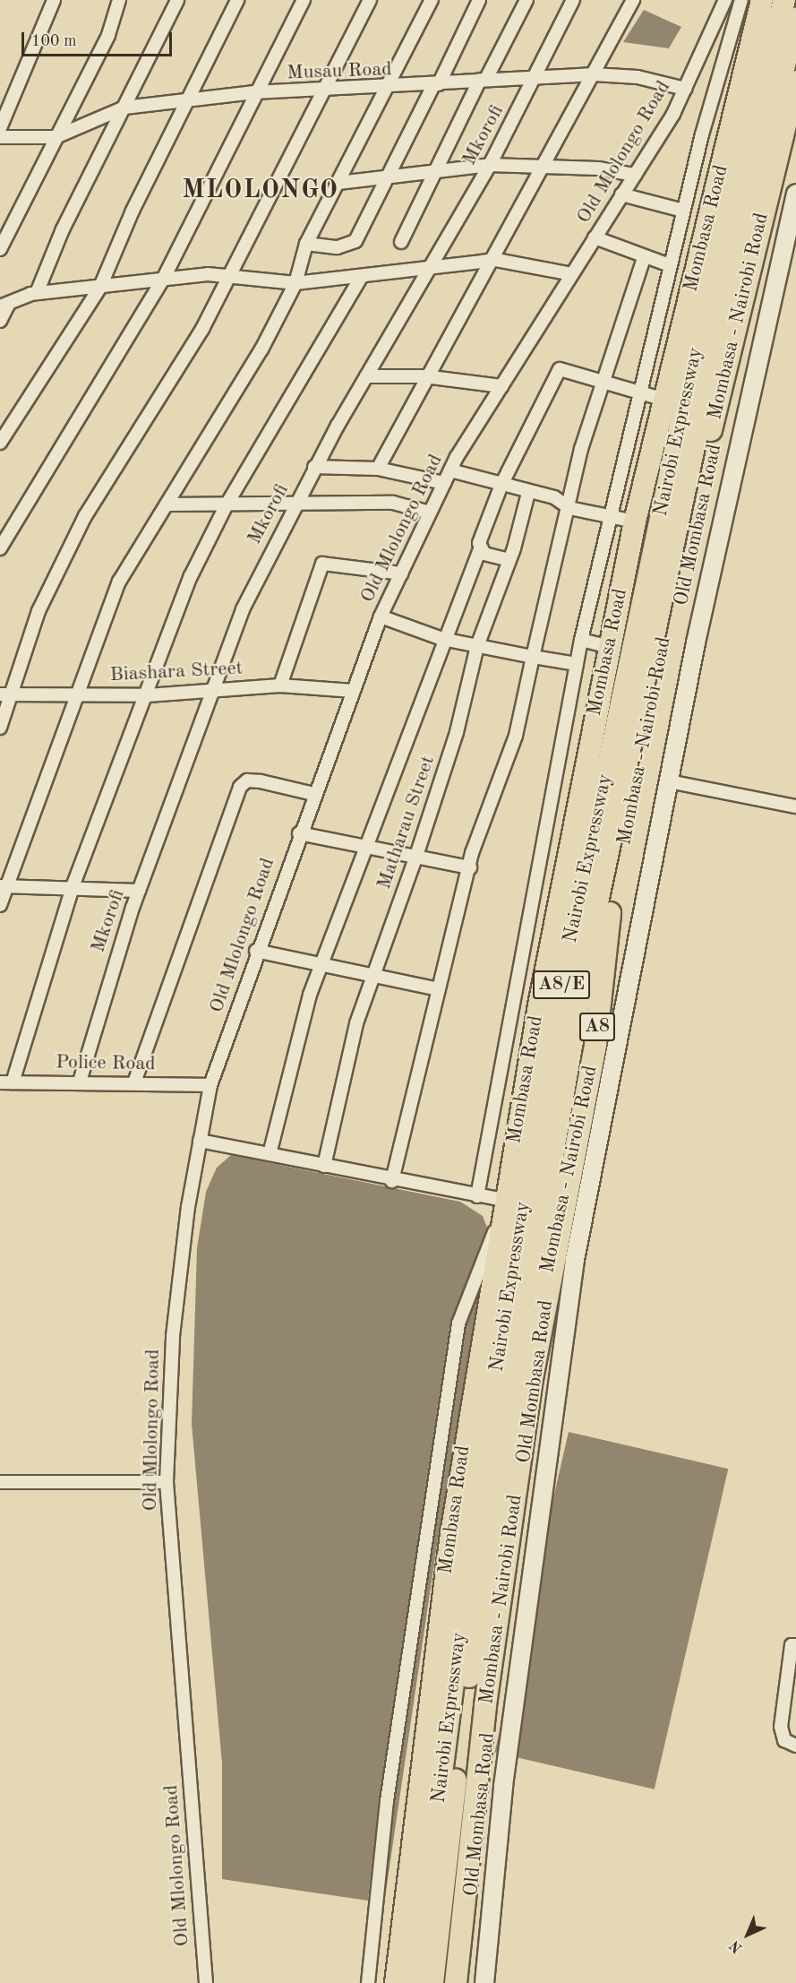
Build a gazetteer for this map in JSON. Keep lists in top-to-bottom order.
{
  "streets": {
    "highway": [
      "Mombasa Road",
      "Mombasa - Nairobi Road",
      "Nairobi Expressway",
      "A8/E",
      "A8"
    ],
    "street": [
      "Musau Road",
      "Mkorofi",
      "Old Mlolongo Road",
      "Old Mombasa Road",
      "Biashara Street",
      "Matharau Street",
      "Police Road"
    ]
  },
  "crossings": [
    ["Musau Road", "Mkorofi"],
    ["Musau Road", "Old Mlolongo Road"],
    ["Mkorofi", "Biashara Street"],
    ["Mkorofi", "Police Road"],
    ["Old Mlolongo Road", "Biashara Street"],
    ["Old Mlolongo Road", "Police Road"]
  ],
  "districts": ["MLOLONGO"],
  "scale_bar": "100 m",
  "north": "bottom left"
}
